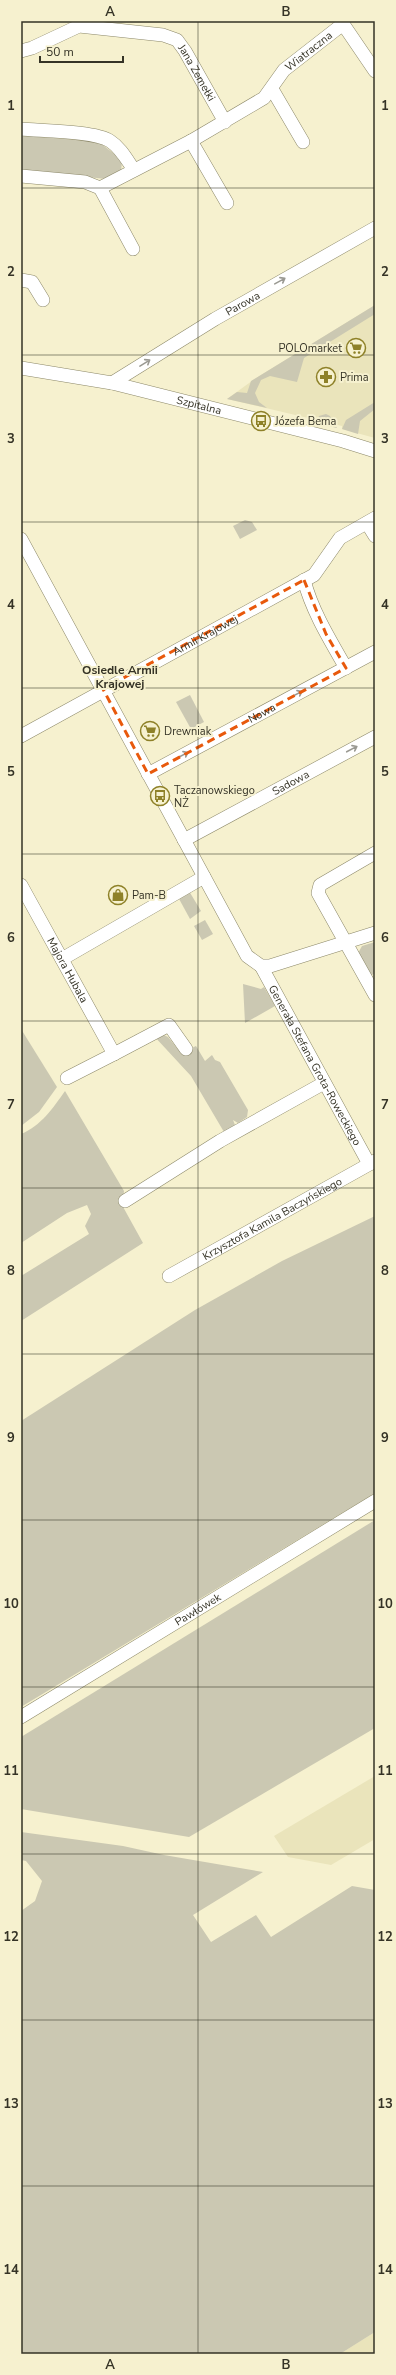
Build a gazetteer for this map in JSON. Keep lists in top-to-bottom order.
{
  "streets": {
    "street": [
      "Wiatraczna",
      "Jana Zemełki",
      "Parowa",
      "Szpitalna",
      "Armii Krajowej",
      "Nowa",
      "Sadowa",
      "Majora Hubala",
      "Generała Stefana Grota-Roweckiego",
      "Krzysztofa Kamila Baczyńskiego",
      "Pawłówek"
    ]
  },
  "crossings": [
    ["Wiatraczna", "Jana Zemełki"],
    ["Parowa", "Szpitalna"],
    ["Generała Stefana Grota-Roweckiego", "Krzysztofa Kamila Baczyńskiego"]
  ],
  "one_way": ["Parowa", "Nowa", "Sadowa"],
  "districts": ["Osiedle Armii Krajowej"],
  "places": {
    "supermarket": ["POLOmarket", "Drewniak"],
    "pharmacy": ["Prima"],
    "bus stop": ["Józefa Bema", "Taczanowskiego NŻ"],
    "shop": ["Pam-B"]
  },
  "scale_bar": "50 m",
  "grid": {
    "columns": ["A", "B"],
    "rows": [
      "1",
      "2",
      "3",
      "4",
      "5",
      "6",
      "7",
      "8",
      "9",
      "10",
      "11",
      "12",
      "13",
      "14"
    ]
  }
}
